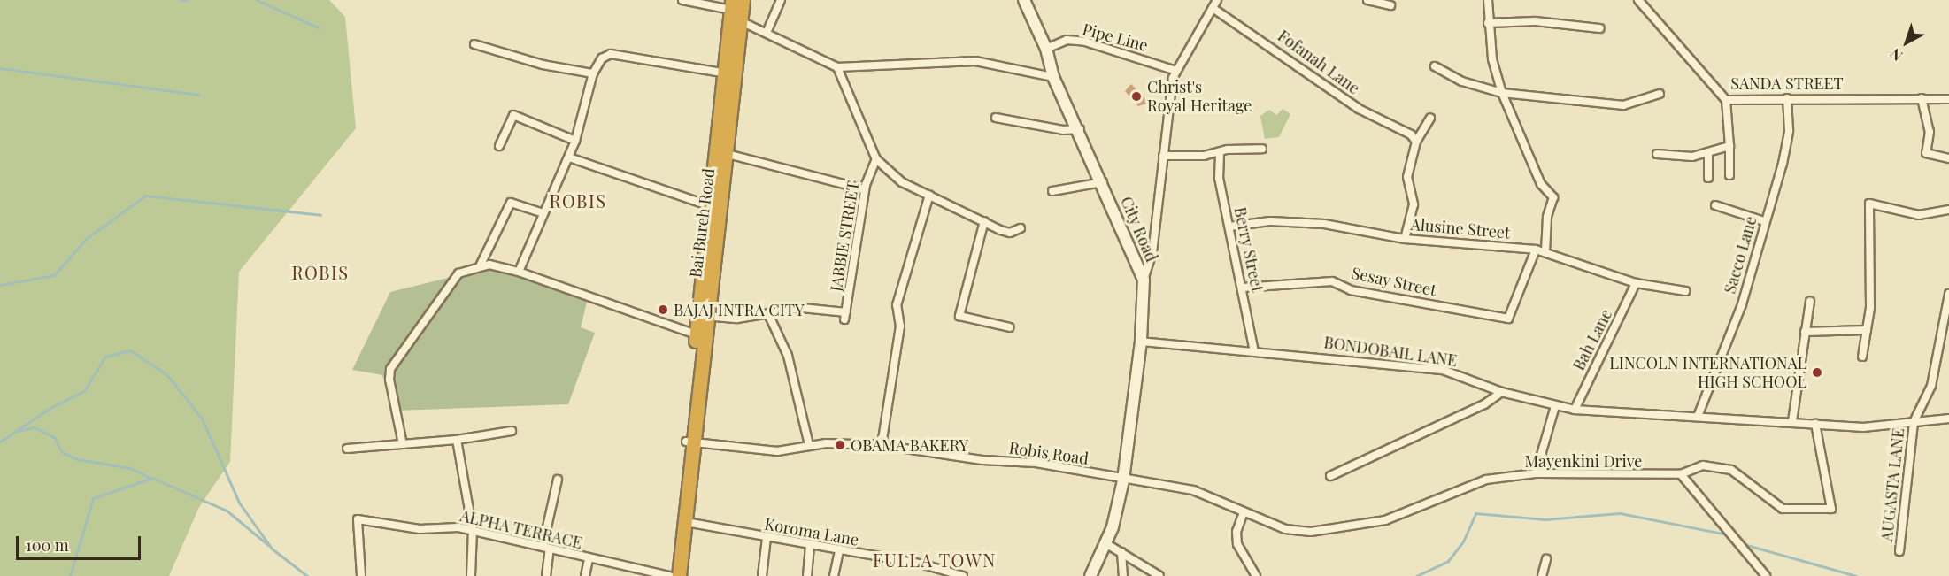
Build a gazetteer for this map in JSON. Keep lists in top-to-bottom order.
{
  "streets": {
    "highway": ["Bai Bureh Road"],
    "main road": ["City Road"],
    "street": [
      "Pipe Line",
      "Fofanah Lane",
      "SANDA STREET",
      "Alusine Street",
      "JABBIE STREET",
      "Berry Street",
      "Sacco Lane",
      "Sesay Street",
      "Bah Lane",
      "BONDOBAIL LANE",
      "Robis Road",
      "Mayenkini Drive",
      "AUGASTA LANE",
      "ALPHA TERRACE",
      "Koroma Lane"
    ]
  },
  "crossings": [
    ["Pipe Line", "City Road"],
    ["SANDA STREET", "Sacco Lane"],
    ["Bai Bureh Road", "Robis Road"],
    ["Bai Bureh Road", "ALPHA TERRACE"],
    ["Bai Bureh Road", "Koroma Lane"],
    ["Alusine Street", "Berry Street"],
    ["Alusine Street", "Sesay Street"],
    ["Alusine Street", "Bah Lane"],
    ["City Road", "BONDOBAIL LANE"],
    ["City Road", "Robis Road"],
    ["City Road", "Mayenkini Drive"],
    ["Berry Street", "Sesay Street"],
    ["Berry Street", "BONDOBAIL LANE"],
    ["Sacco Lane", "BONDOBAIL LANE"],
    ["Bah Lane", "BONDOBAIL LANE"],
    ["BONDOBAIL LANE", "Mayenkini Drive"],
    ["BONDOBAIL LANE", "AUGASTA LANE"],
    ["Robis Road", "Mayenkini Drive"]
  ],
  "districts": ["ROBIS", "ROBIS", "FULLA TOWN"],
  "places": [
    "Christ's Royal Heritage",
    "BAJAJ INTRA CITY",
    "LINCOLN INTERNATIONAL HIGH SCHOOL",
    "OBAMA BAKERY"
  ],
  "scale_bar": "100 m",
  "north": "bottom left"
}
